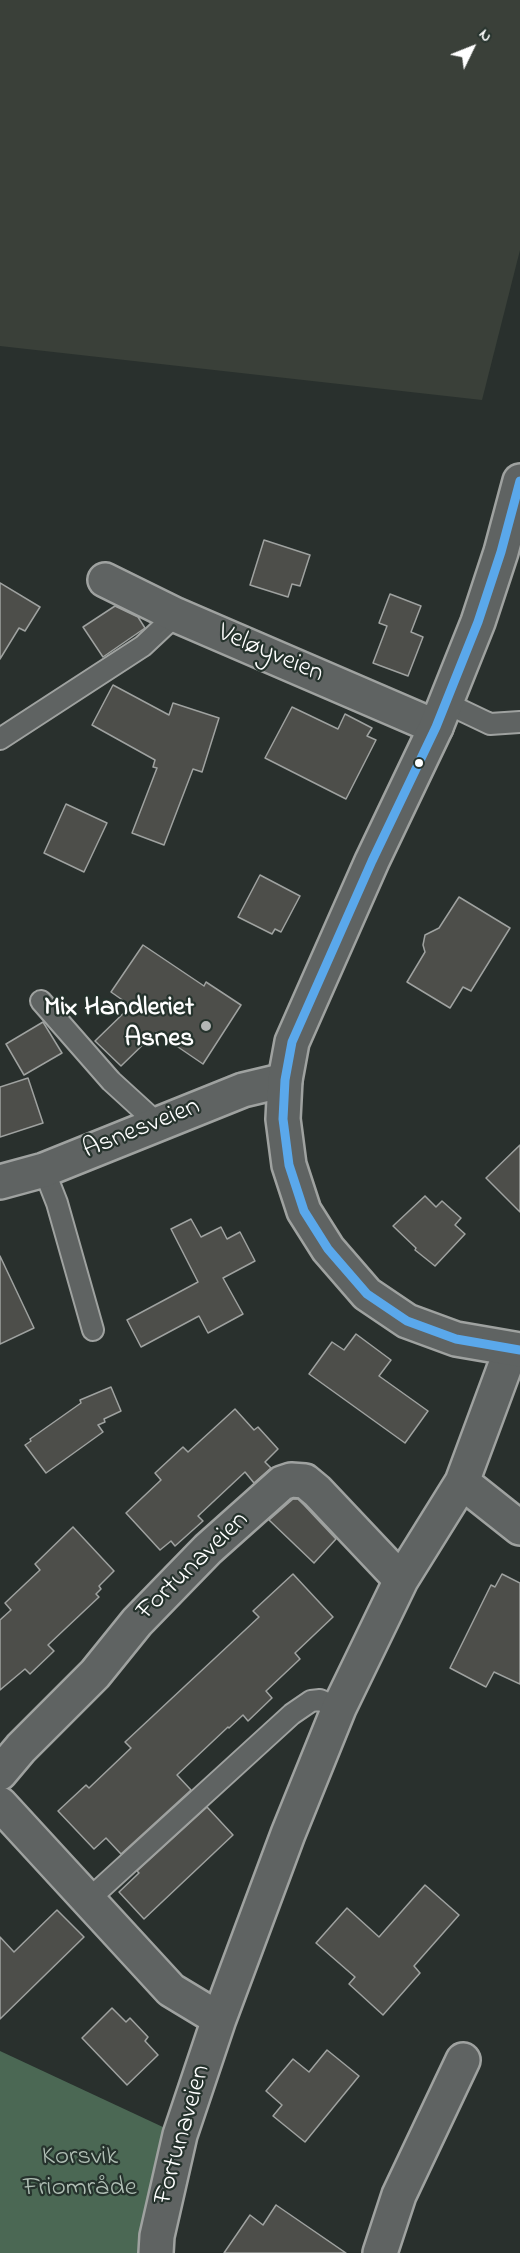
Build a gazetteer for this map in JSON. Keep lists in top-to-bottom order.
{
  "streets": {
    "street": ["Veløyveien", "Asnesveien", "Fortunaveien"]
  },
  "parks": ["Korsvik Friområde"],
  "places": ["Mix Handleriet Asnes"],
  "north": "top right"
}
